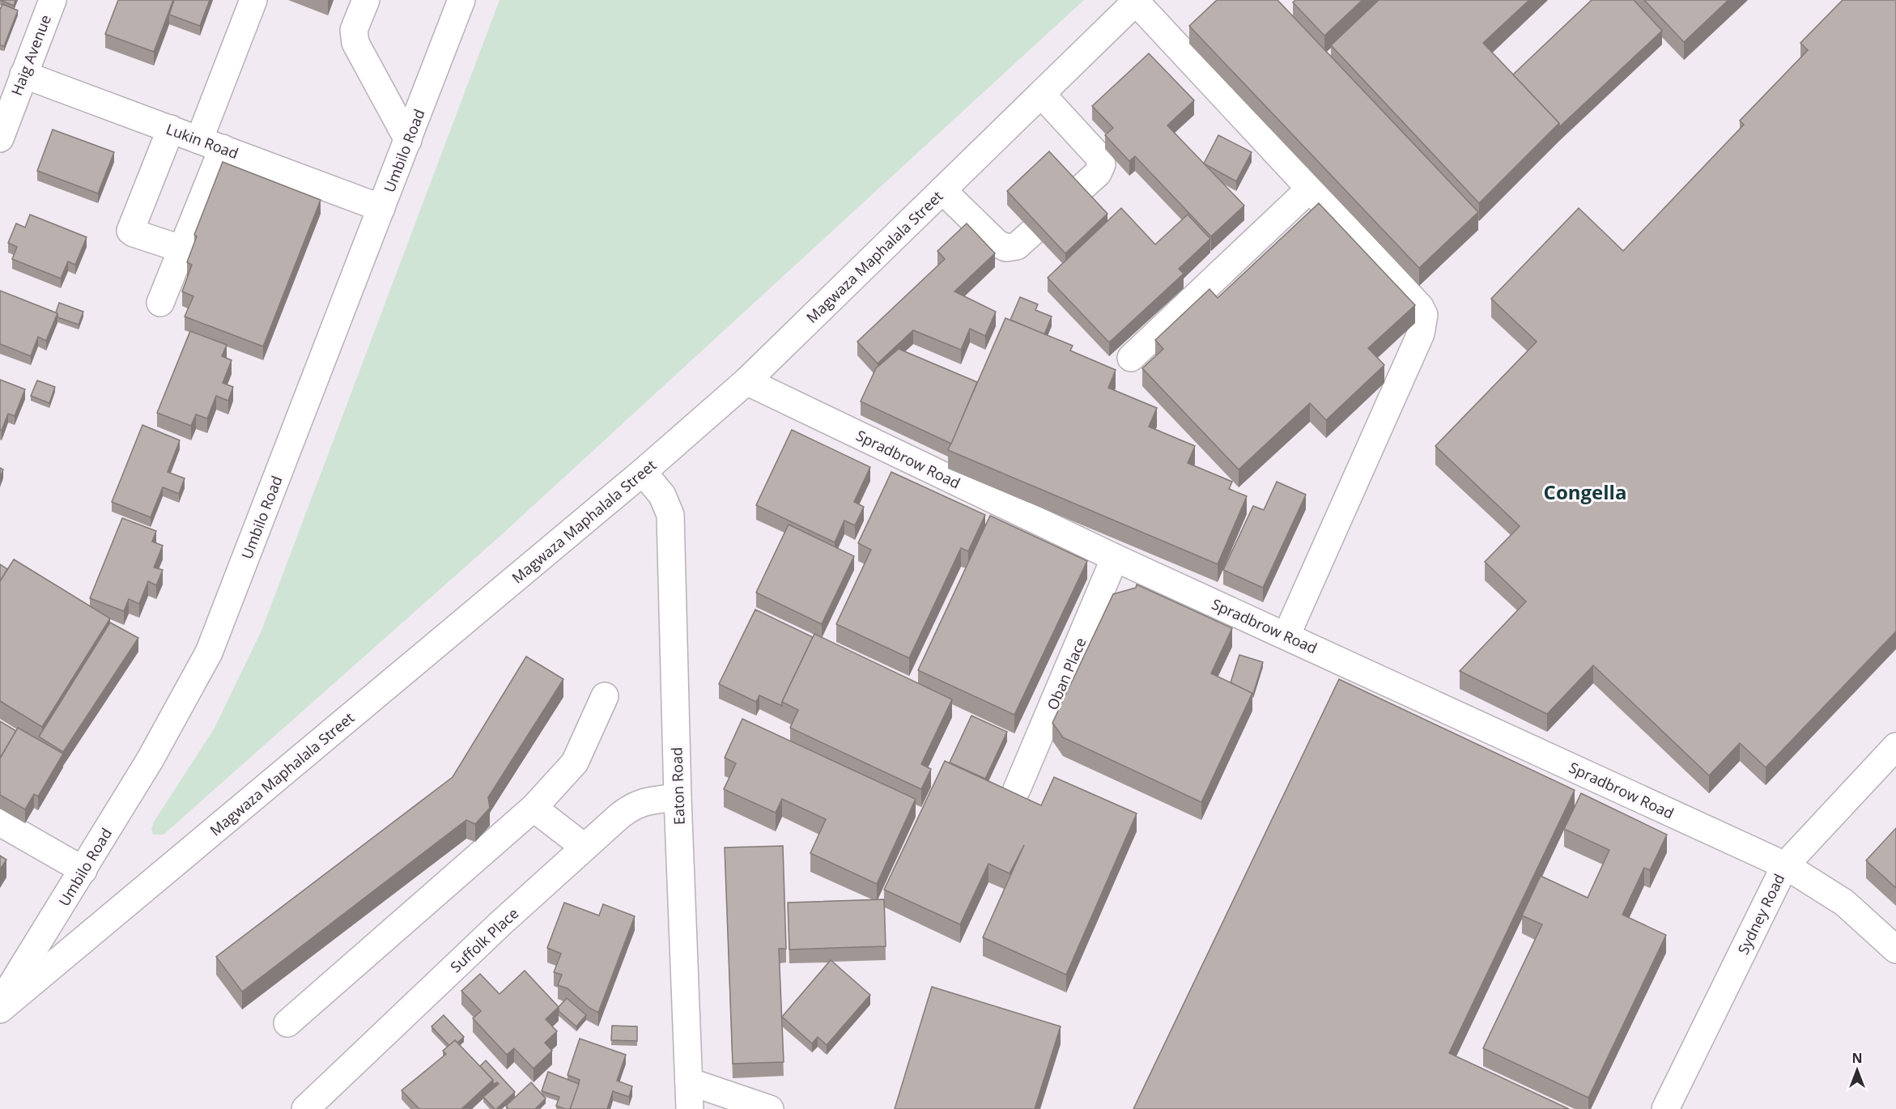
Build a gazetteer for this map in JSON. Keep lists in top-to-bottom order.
{
  "streets": {
    "street": [
      "Haig Avenue",
      "Lukin Road",
      "Umbilo Road",
      "Magwaza Maphalala Street",
      "Spradbrow Road",
      "Oban Place",
      "Eaton Road",
      "Sydney Road",
      "Suffolk Place"
    ]
  },
  "crossings": [
    ["Haig Avenue", "Lukin Road"],
    ["Lukin Road", "Umbilo Road"],
    ["Magwaza Maphalala Street", "Spradbrow Road"],
    ["Magwaza Maphalala Street", "Eaton Road"],
    ["Spradbrow Road", "Oban Place"],
    ["Spradbrow Road", "Sydney Road"],
    ["Eaton Road", "Suffolk Place"]
  ],
  "districts": ["Congella"],
  "north": "top"
}
